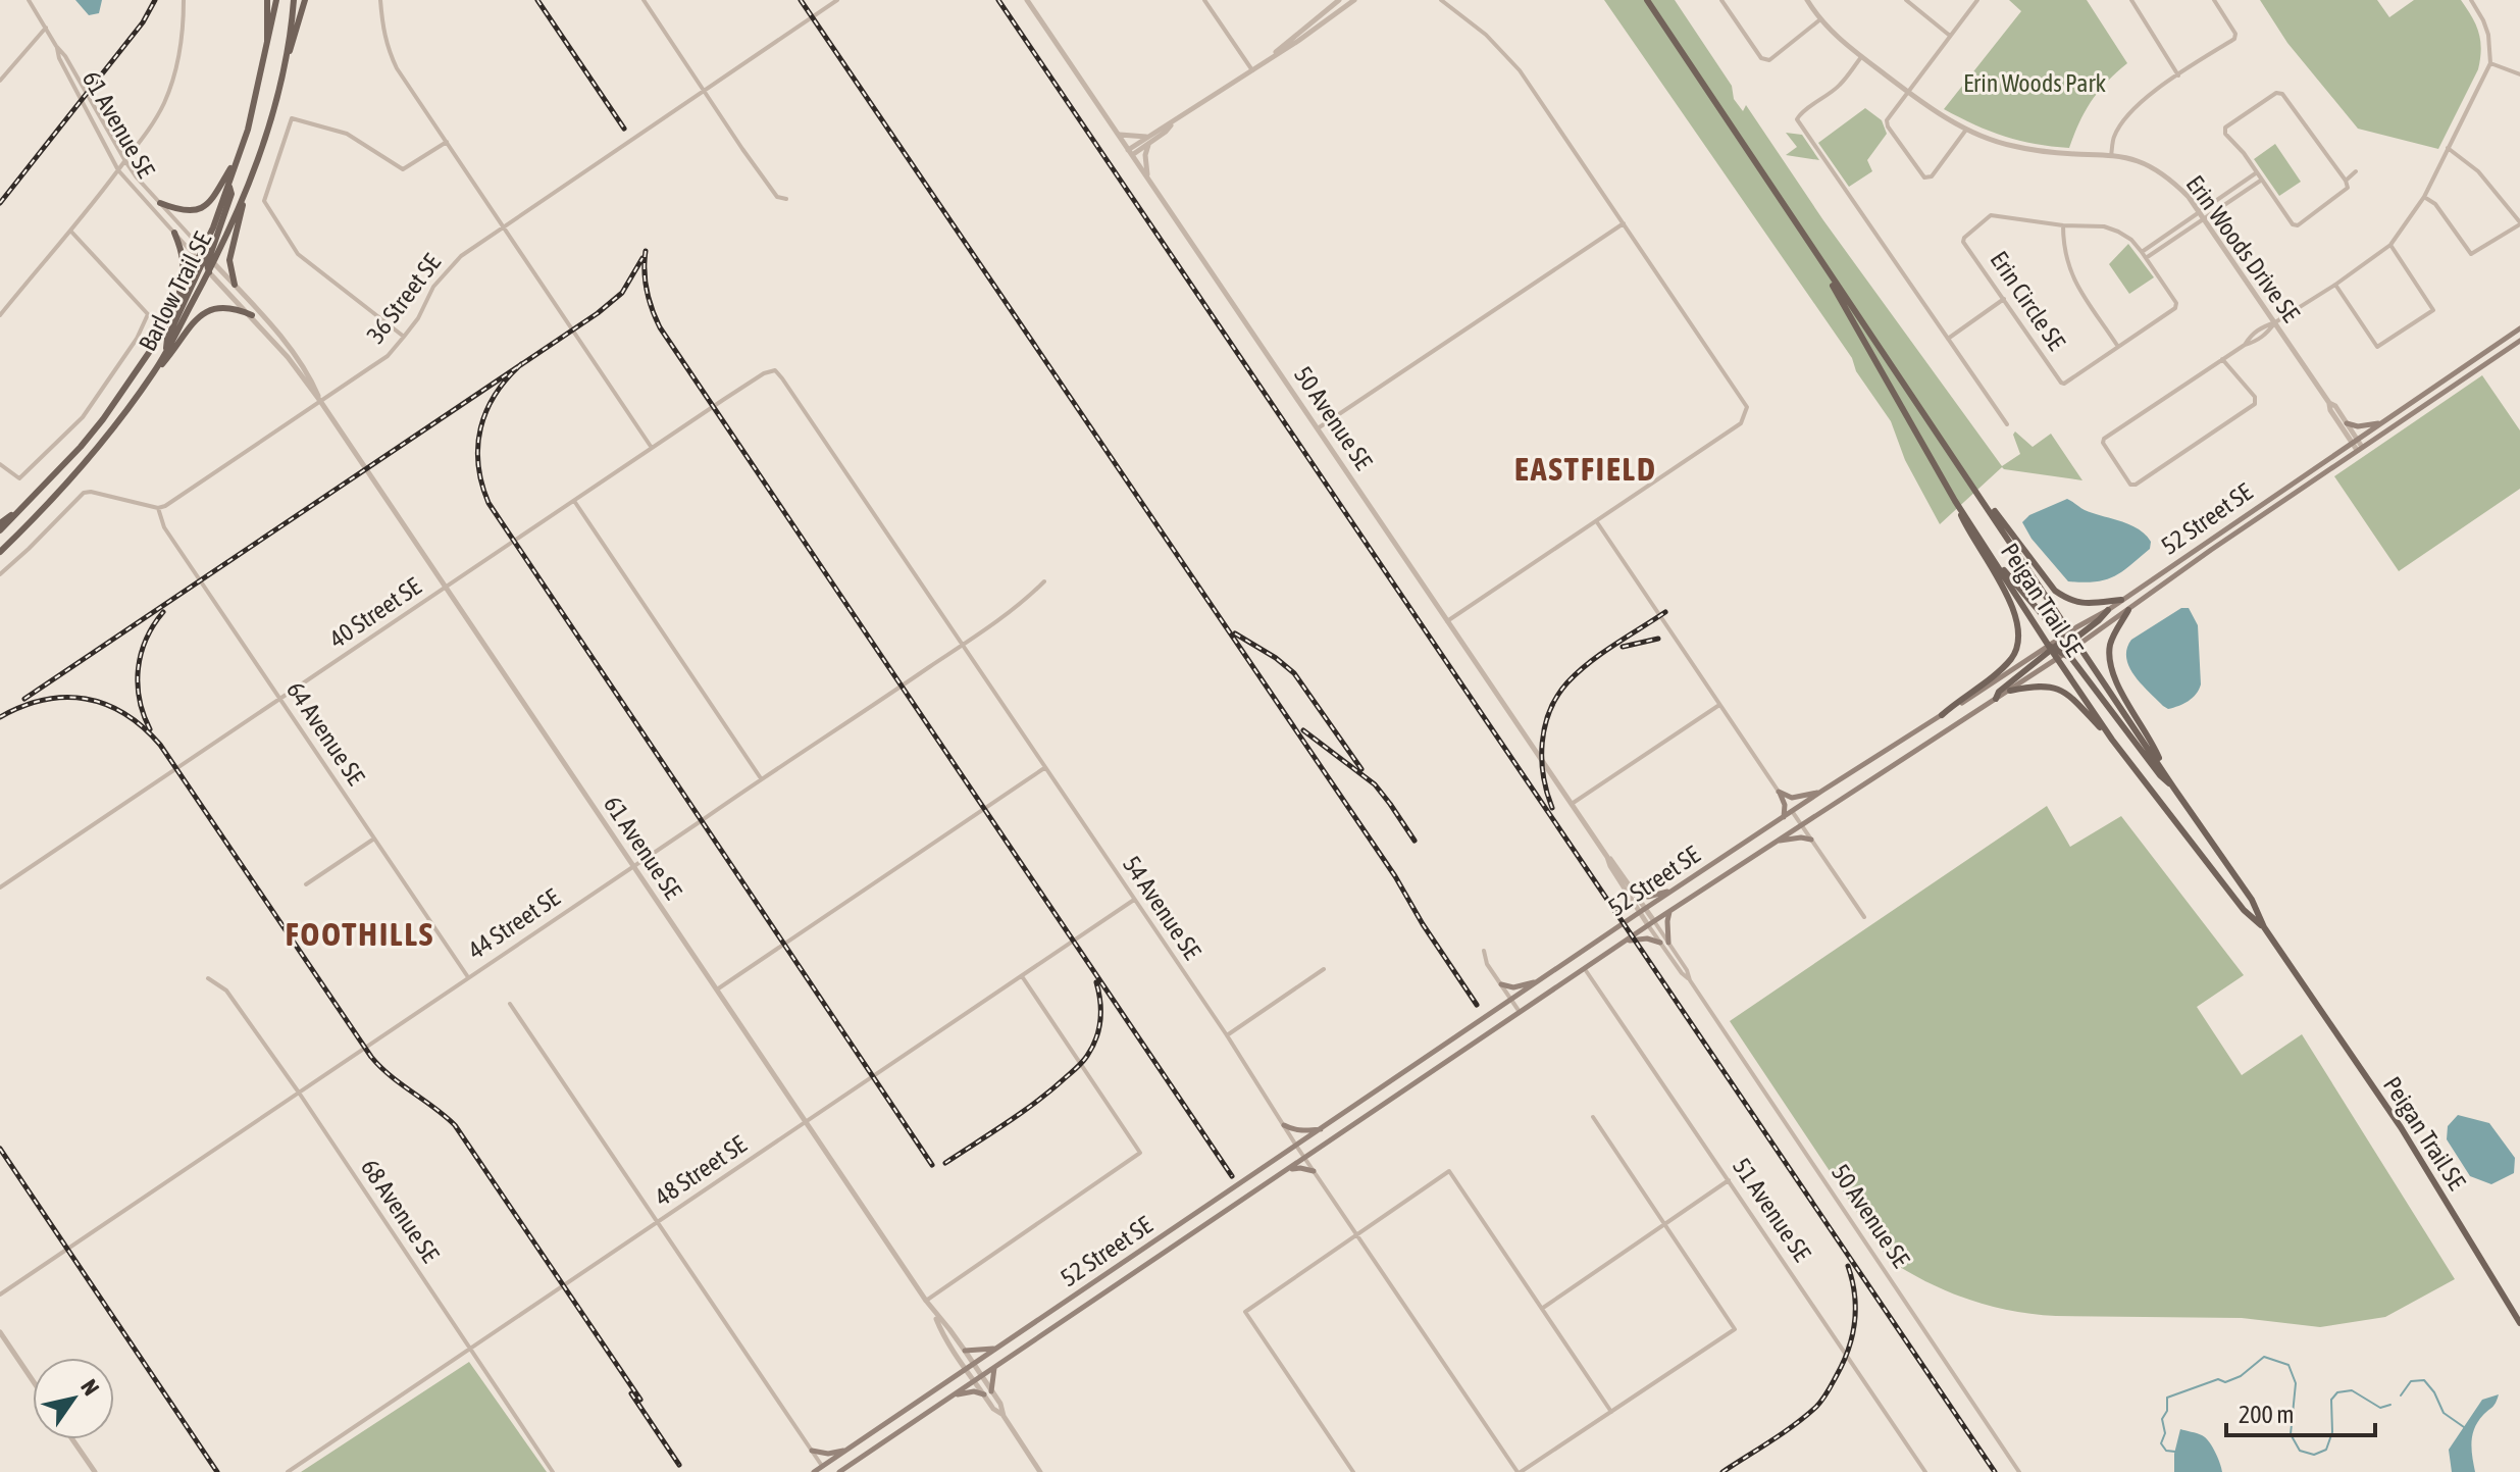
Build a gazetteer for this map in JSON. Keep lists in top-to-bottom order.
{
  "streets": {
    "main road": ["Barlow Trail SE", "52 Street SE", "Peigan Trail SE"],
    "street": [
      "61 Avenue SE",
      "Erin Woods Drive SE",
      "36 Street SE",
      "Erin Circle SE",
      "50 Avenue SE",
      "40 Street SE",
      "64 Avenue SE",
      "54 Avenue SE",
      "44 Street SE",
      "48 Street SE",
      "51 Avenue SE",
      "68 Avenue SE"
    ]
  },
  "crossings": [
    ["61 Avenue SE", "Barlow Trail SE"],
    ["61 Avenue SE", "36 Street SE"],
    ["61 Avenue SE", "52 Street SE"],
    ["61 Avenue SE", "40 Street SE"],
    ["61 Avenue SE", "44 Street SE"],
    ["61 Avenue SE", "48 Street SE"],
    ["Erin Woods Drive SE", "52 Street SE"],
    ["36 Street SE", "64 Avenue SE"],
    ["50 Avenue SE", "52 Street SE"],
    ["52 Street SE", "Peigan Trail SE"],
    ["52 Street SE", "54 Avenue SE"],
    ["52 Street SE", "51 Avenue SE"],
    ["40 Street SE", "64 Avenue SE"],
    ["40 Street SE", "54 Avenue SE"],
    ["64 Avenue SE", "44 Street SE"],
    ["54 Avenue SE", "44 Street SE"],
    ["54 Avenue SE", "48 Street SE"],
    ["44 Street SE", "68 Avenue SE"],
    ["48 Street SE", "68 Avenue SE"]
  ],
  "districts": ["EASTFIELD", "FOOTHILLS"],
  "parks": ["Erin Woods Park"],
  "scale_bar": "200 m",
  "north": "top right"
}
